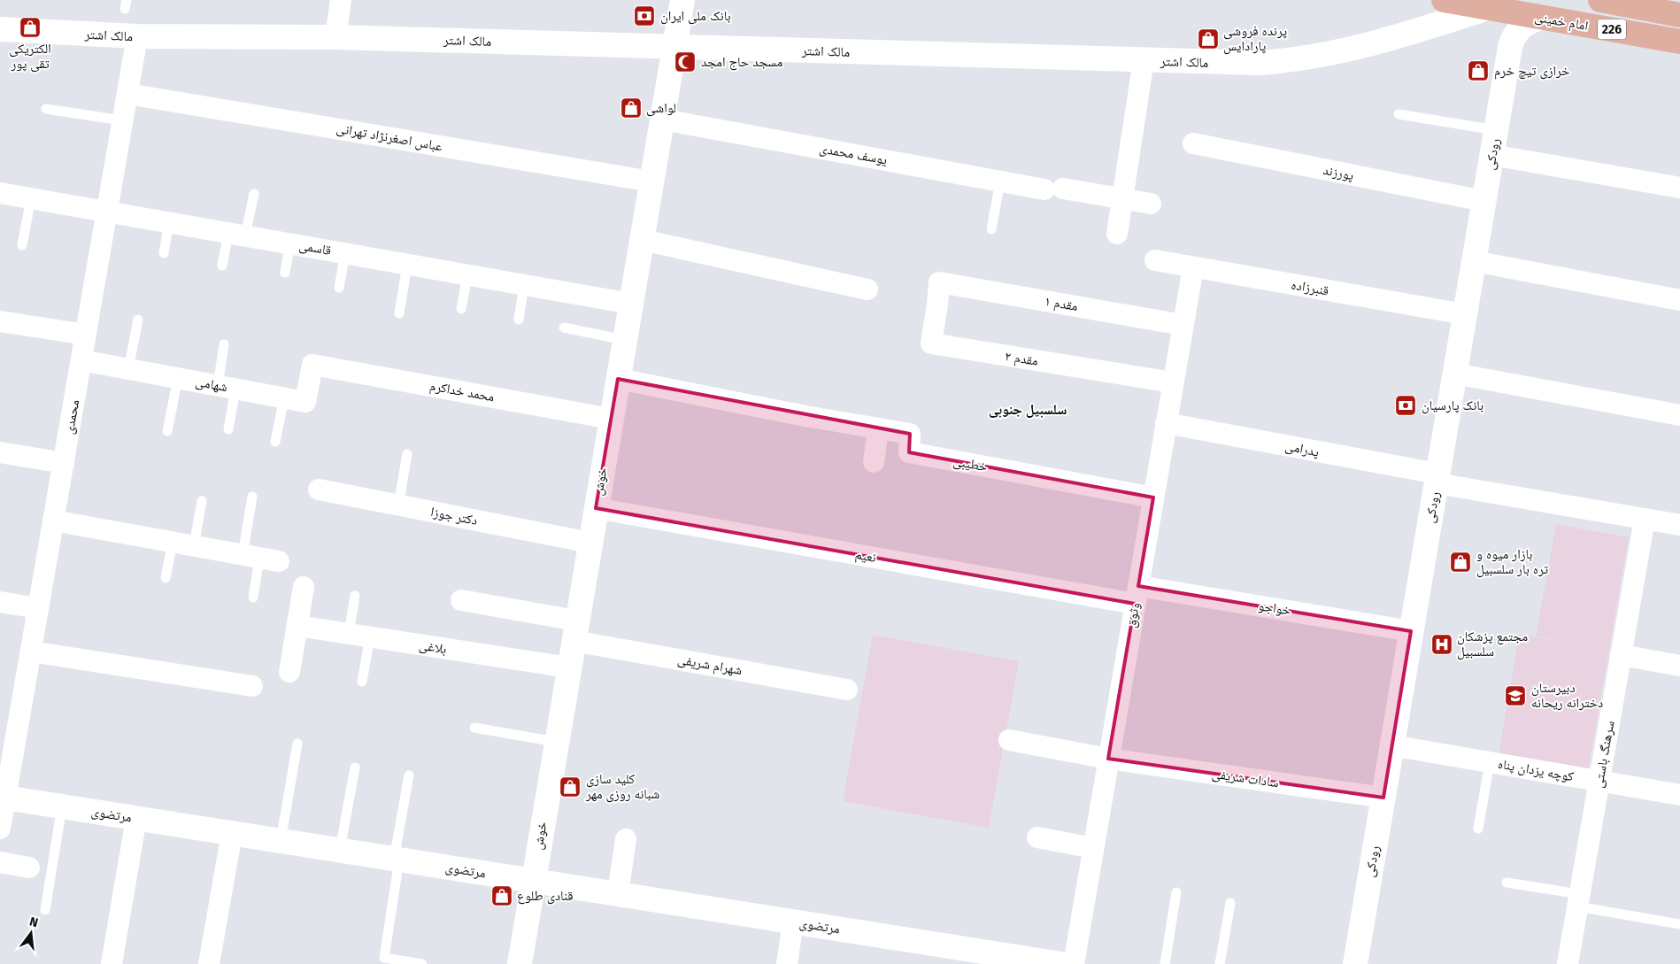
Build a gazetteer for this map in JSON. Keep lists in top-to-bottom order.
{
  "streets": {
    "main road": [
      "امام خمینی",
      "226",
      "مالک اشتر",
      "رودکی",
      "خوش",
      "مرتضوی"
    ],
    "street": [
      "عباس اصغرنژاد تهرانی",
      "یوسف محمدی",
      "پورزند",
      "قاسمی",
      "قنبرزاده",
      "مقدم ۱",
      "مقدم ۲",
      "شهامی",
      "محمد خداکرم",
      "محمدی",
      "پدرامی",
      "خطیبی",
      "دکتر جوزا",
      "نعیم",
      "خواجو",
      "وثوق",
      "بلاغی",
      "شهرام شریفی",
      "سرهنگ باستی",
      "کوچه یزدان پناه",
      "سادات شریفی"
    ]
  },
  "crossings": [
    ["امام خمینی", "مالک اشتر"],
    ["امام خمینی", "رودکی"],
    ["مالک اشتر", "محمدی"],
    ["مالک اشتر", "خوش"],
    ["عباس اصغرنژاد تهرانی", "محمدی"],
    ["عباس اصغرنژاد تهرانی", "خوش"],
    ["یوسف محمدی", "خوش"],
    ["رودکی", "پورزند"],
    ["رودکی", "قنبرزاده"],
    ["رودکی", "پدرامی"],
    ["رودکی", "خواجو"],
    ["رودکی", "کوچه یزدان پناه"],
    ["رودکی", "سادات شریفی"],
    ["قاسمی", "محمدی"],
    ["قاسمی", "خوش"],
    ["قنبرزاده", "وثوق"],
    ["مقدم ۱", "مقدم ۲"],
    ["مقدم ۱", "وثوق"],
    ["مقدم ۲", "وثوق"],
    ["شهامی", "محمد خداکرم"],
    ["شهامی", "محمدی"],
    ["محمد خداکرم", "خوش"],
    ["محمدی", "مرتضوی"],
    ["پدرامی", "وثوق"],
    ["پدرامی", "سرهنگ باستی"],
    ["خطیبی", "خوش"],
    ["خطیبی", "وثوق"],
    ["خوش", "دکتر جوزا"],
    ["خوش", "نعیم"],
    ["خوش", "بلاغی"],
    ["خوش", "شهرام شریفی"],
    ["خوش", "مرتضوی"],
    ["نعیم", "خواجو"],
    ["نعیم", "وثوق"],
    ["خواجو", "وثوق"],
    ["وثوق", "سادات شریفی"],
    ["سرهنگ باستی", "کوچه یزدان پناه"]
  ],
  "districts": ["سلسبیل جنوبی"],
  "places": {
    "bank": ["بانک ملی ایران", "بانک پارسیان"],
    "shop": [
      "الکتریکی تقی پور",
      "پرنده فروشی پارادایس",
      "خرازی تیچ خرم",
      "لواشی",
      "بازار میوه و تره بار سلسبیل",
      "کلید سازی شبانه روزی مهر",
      "قنادی طلوع"
    ],
    "mosque": ["مسجد حاج امجد"],
    "hospital": ["مجتمع پزشکان سلسبیل"],
    "school or university": ["دبیرستان دخترانه ریحانه"]
  },
  "north": "top"
}
